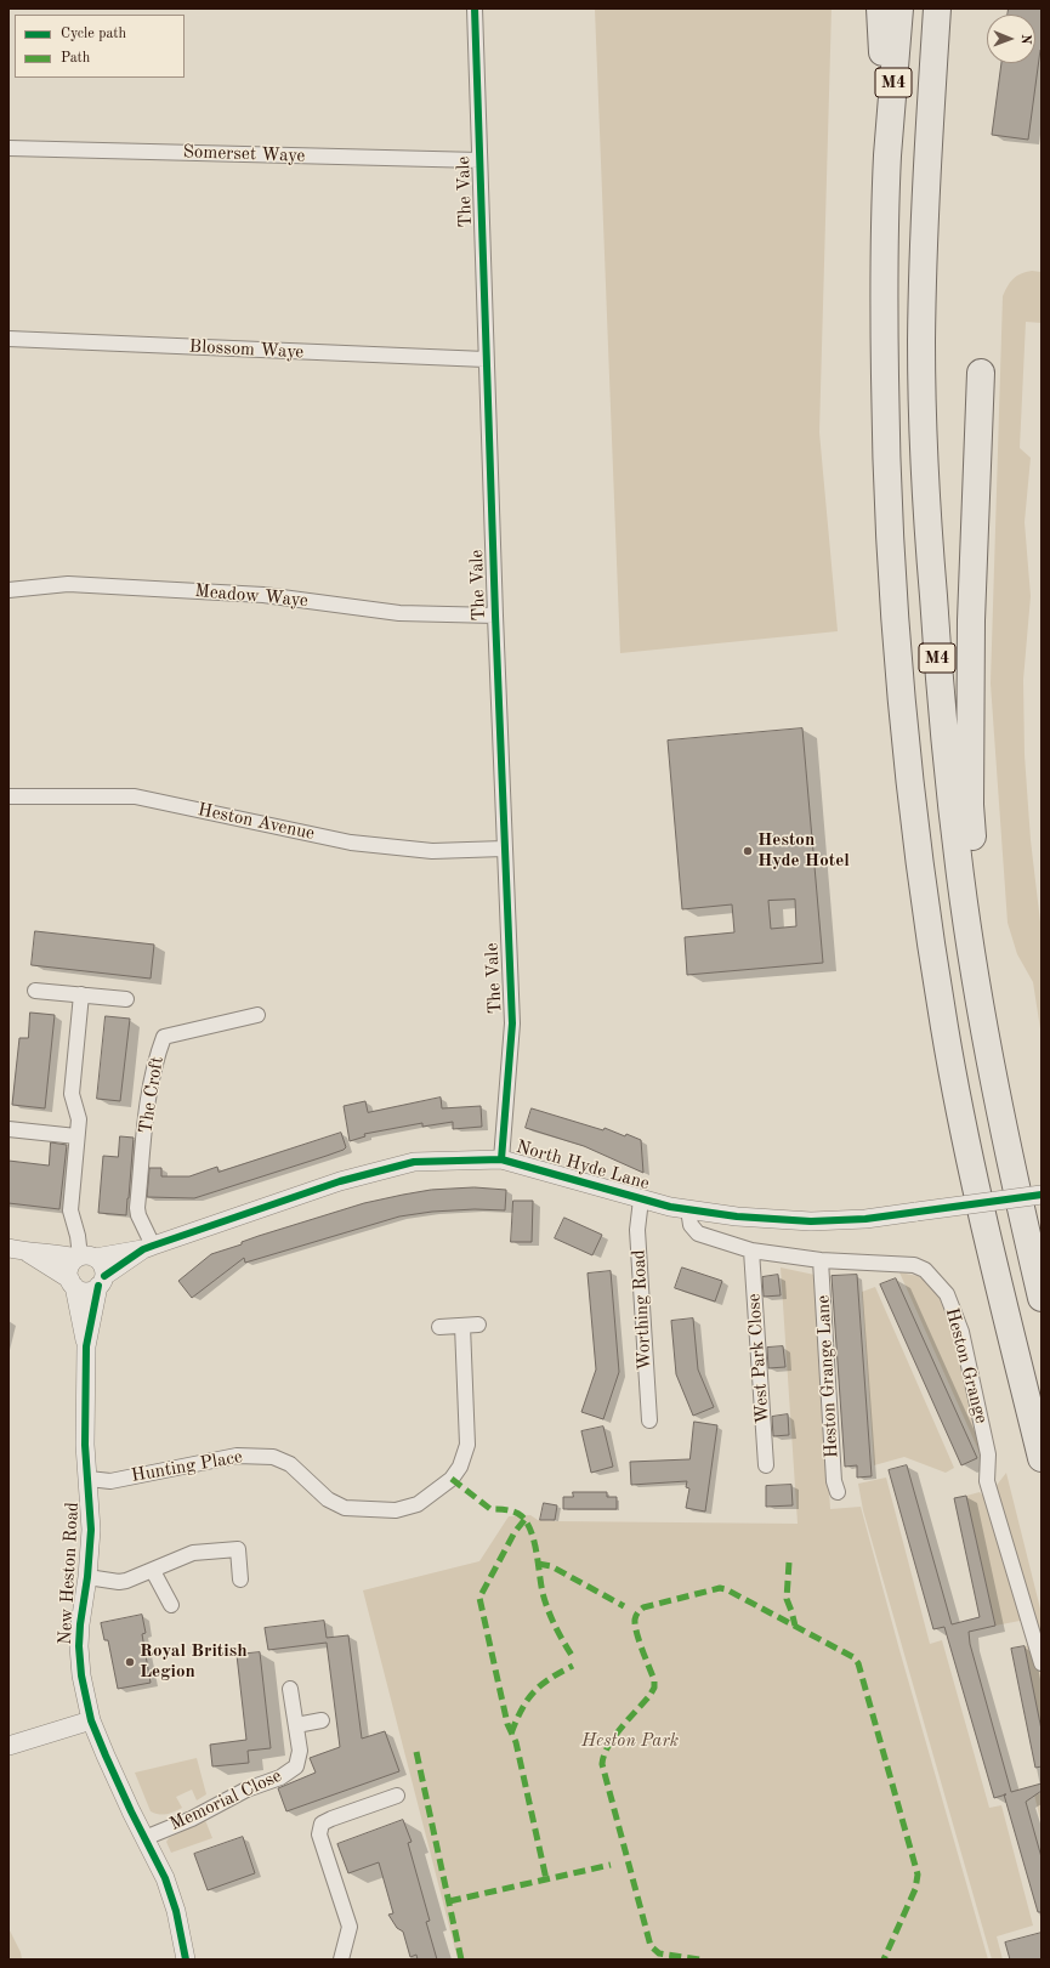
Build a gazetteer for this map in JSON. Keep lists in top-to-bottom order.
{
  "streets": {
    "highway": ["M4"],
    "street": [
      "Somerset Waye",
      "The Vale",
      "Blossom Waye",
      "Meadow Waye",
      "Heston Avenue",
      "The Croft",
      "North Hyde Lane",
      "Worthing Road",
      "West Park Close",
      "Heston Grange",
      "Heston Grange Lane",
      "Hunting Place",
      "New Heston Road",
      "Memorial Close"
    ]
  },
  "crossings": [
    ["Somerset Waye", "The Vale"],
    ["The Vale", "Blossom Waye"],
    ["The Vale", "Meadow Waye"],
    ["The Vale", "Heston Avenue"],
    ["The Vale", "North Hyde Lane"],
    ["The Croft", "North Hyde Lane"],
    ["North Hyde Lane", "Worthing Road"],
    ["North Hyde Lane", "Heston Grange"],
    ["North Hyde Lane", "New Heston Road"],
    ["West Park Close", "Heston Grange"],
    ["Heston Grange", "Heston Grange Lane"],
    ["Hunting Place", "New Heston Road"],
    ["New Heston Road", "Memorial Close"]
  ],
  "parks": ["Heston Park"],
  "places": ["Heston Hyde Hotel", "Royal British Legion"],
  "legend": ["Cycle path", "Path"],
  "north": "right"
}
